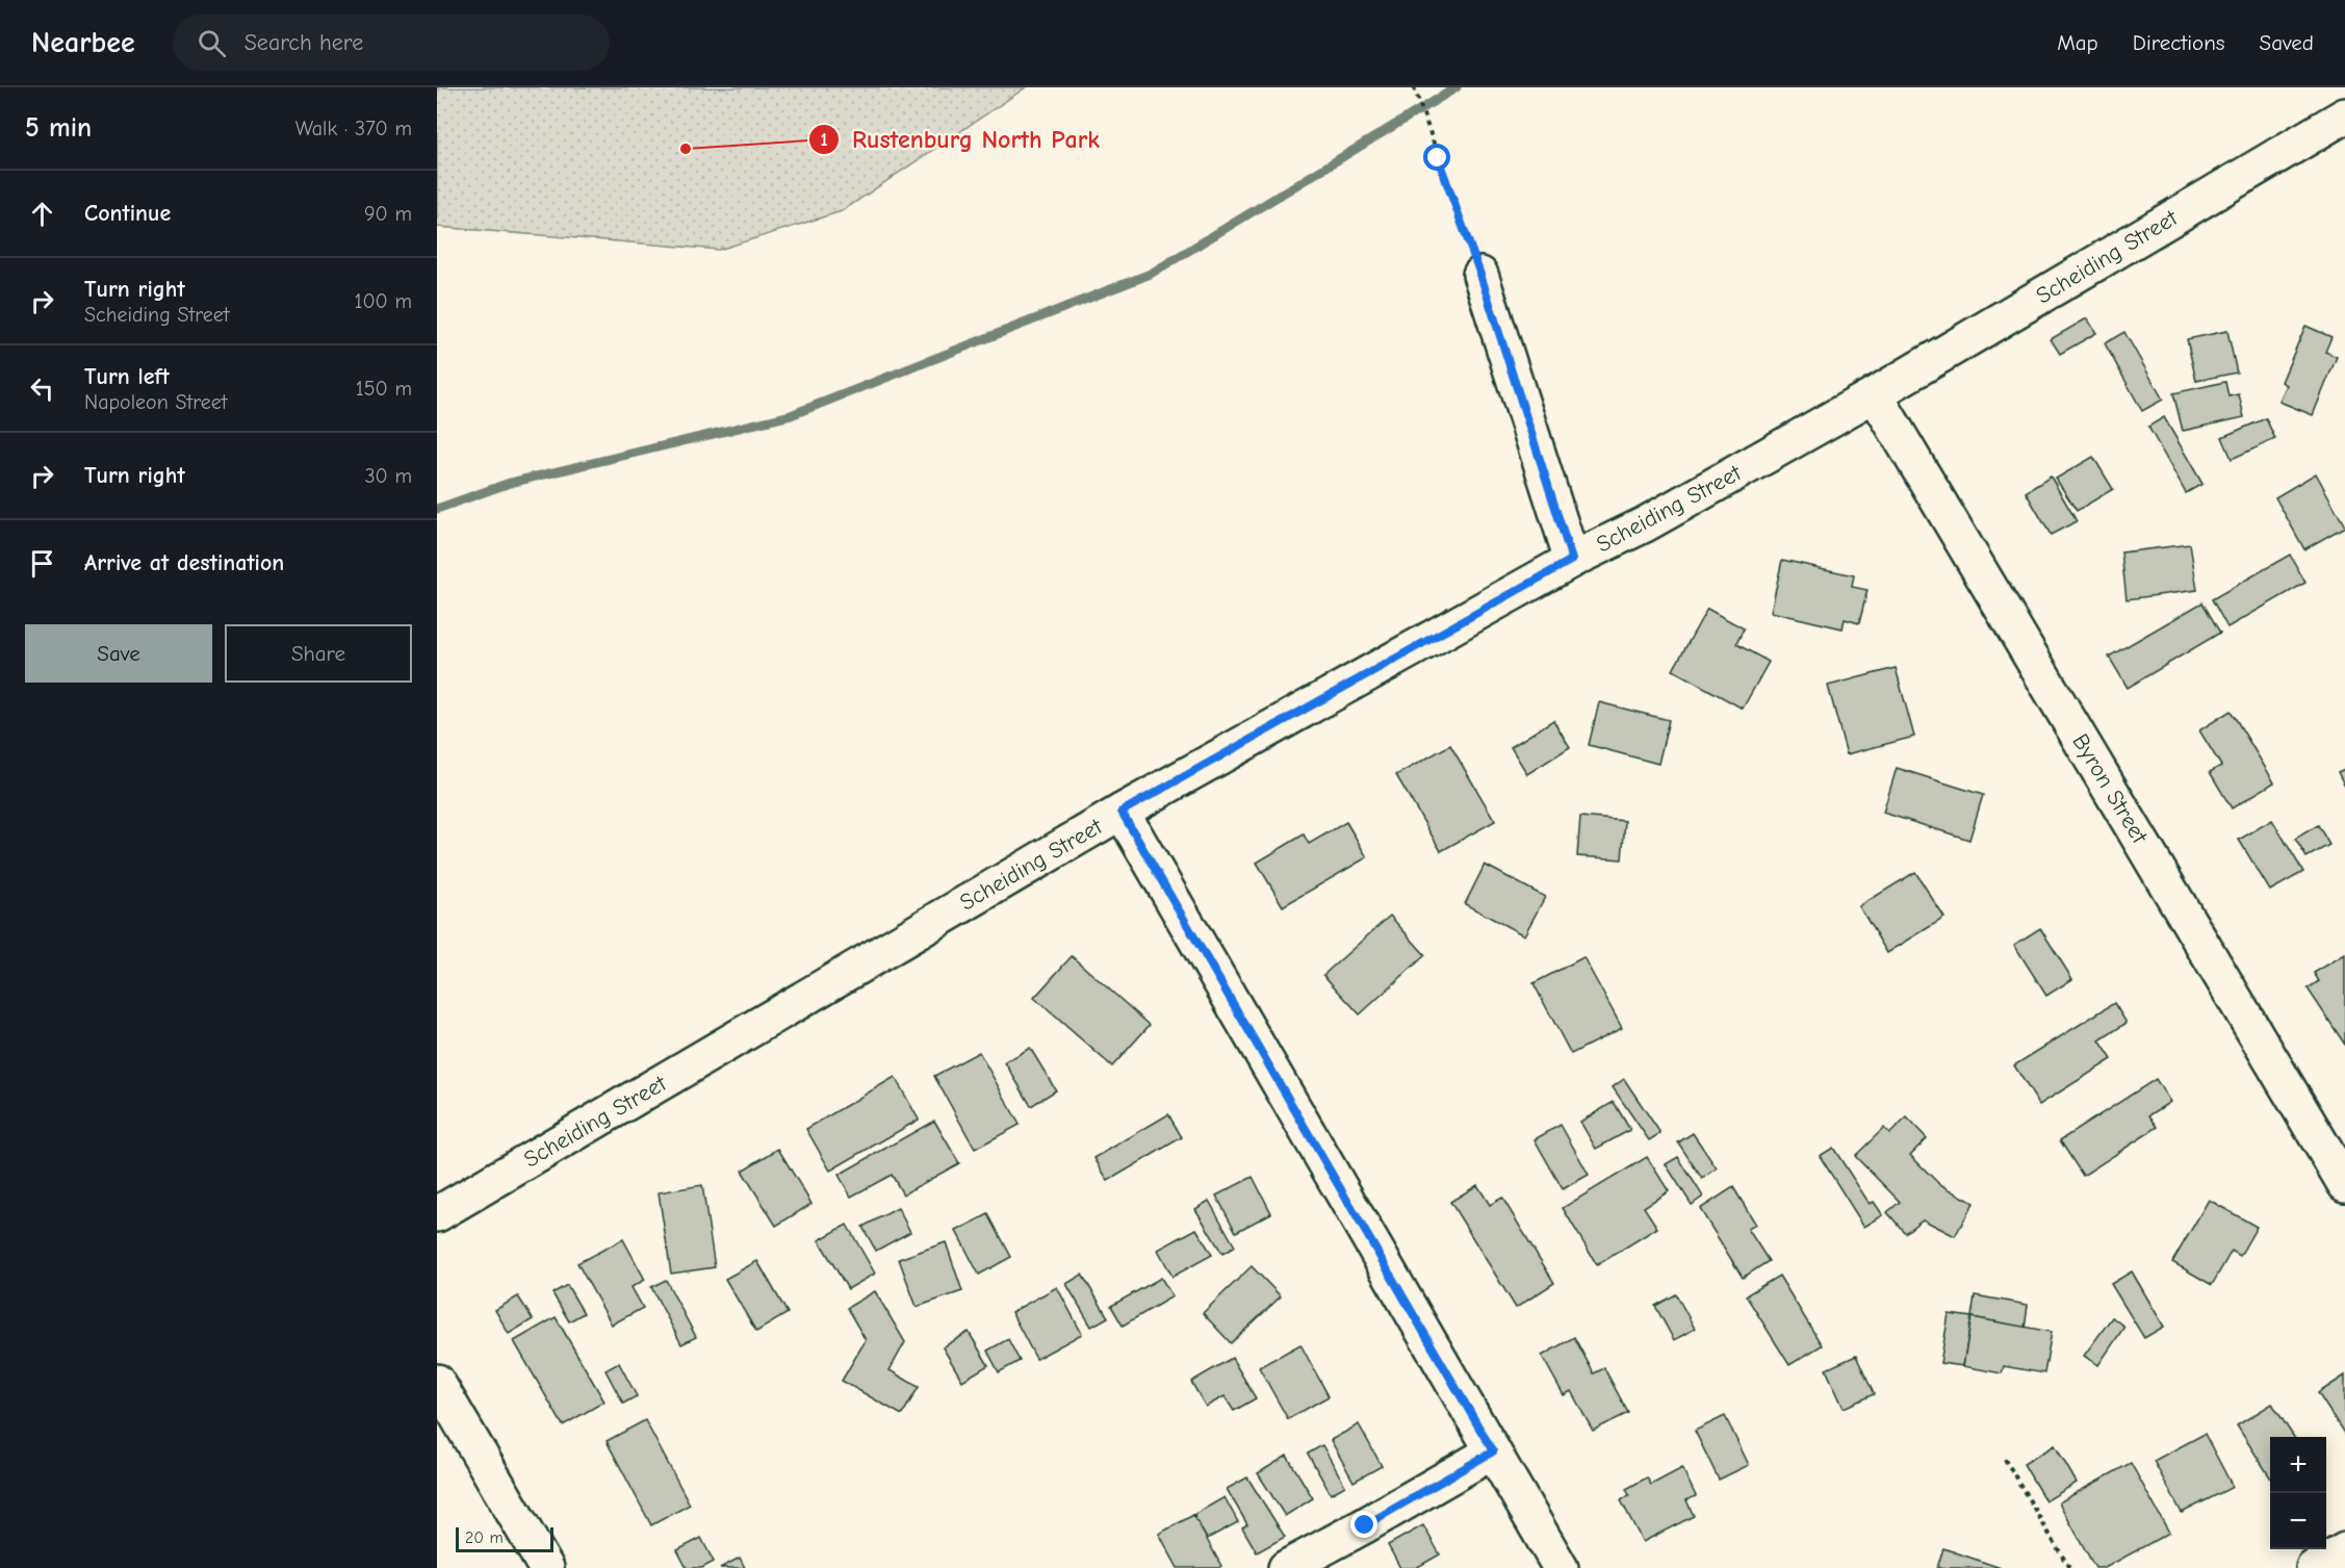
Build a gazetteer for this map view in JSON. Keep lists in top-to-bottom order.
{
  "streets": {
    "street": ["Scheiding Street", "Byron Street"]
  },
  "crossings": [
    ["Scheiding Street", "Byron Street"]
  ],
  "places": ["Rustenburg North Park"],
  "scale_bar": "20 m",
  "page": {
    "header": "Nearbee",
    "search": "Search here",
    "nav": ["Map", "Directions", "Saved"],
    "heading": ["5 min", "Walk · 370 m"],
    "list": [
      ["Continue", "90 m"],
      ["Turn right", "Scheiding Street", "100 m"],
      ["Turn left", "Napoleon Street", "150 m"],
      ["Turn right", "30 m"],
      "Arrive at destination"
    ],
    "buttons": ["Save", "Share"],
    "map_buttons": ["+", "−"],
    "scale": "20 m"
  }
}
